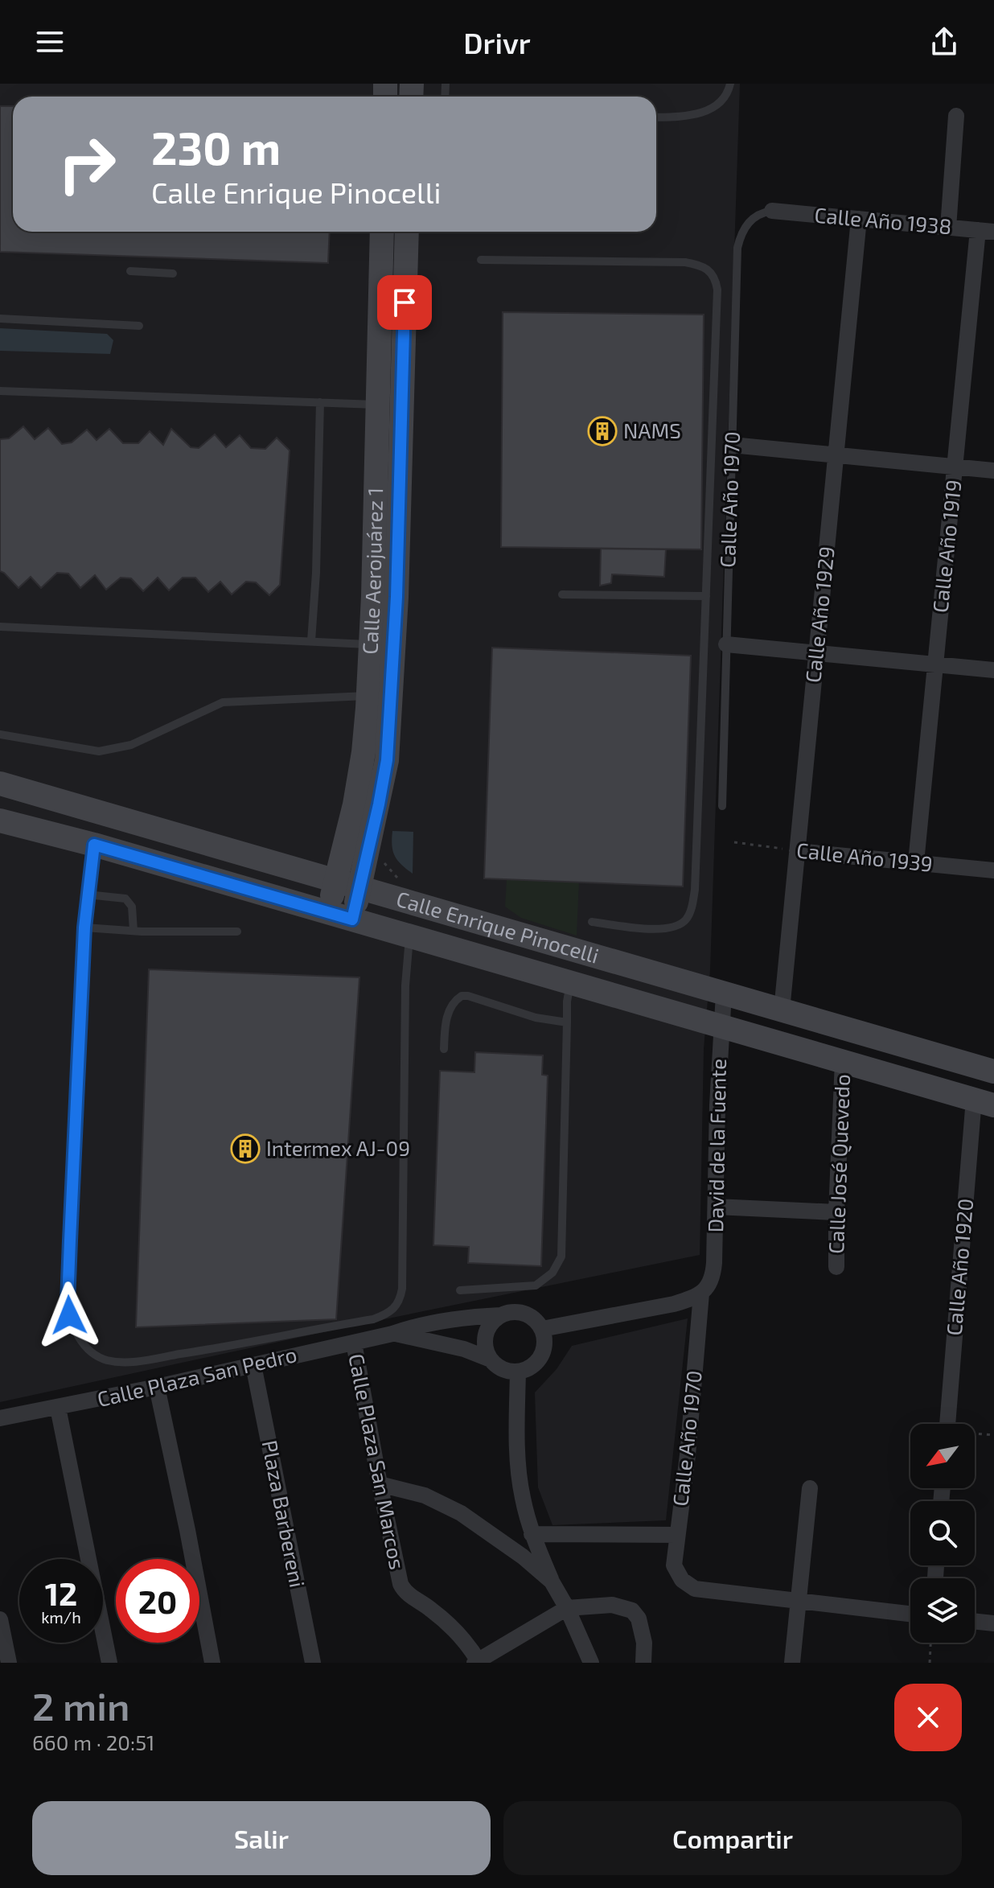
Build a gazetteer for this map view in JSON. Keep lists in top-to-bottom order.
{
  "streets": {
    "main road": ["Calle Aerojuárez 1", "Calle Enrique Pinocelli"],
    "street": [
      "Calle Año 1938",
      "Calle Año 1970",
      "Calle Año 1919",
      "Calle Año 1929",
      "Calle Año 1939",
      "David de la Fuente",
      "Calle José Quevedo",
      "Calle Año 1920",
      "Calle Plaza San Pedro",
      "Calle Plaza San Marcos",
      "Plaza Barbereni"
    ]
  },
  "crossings": [
    ["Calle Año 1938", "Calle Año 1970"],
    ["Calle Año 1938", "Calle Año 1919"],
    ["Calle Año 1938", "Calle Año 1929"],
    ["Calle Año 1970", "David de la Fuente"],
    ["Calle Año 1919", "Calle Año 1939"],
    ["Calle Aerojuárez 1", "Calle Enrique Pinocelli"],
    ["Calle Año 1929", "Calle Año 1939"],
    ["Calle Año 1929", "Calle Enrique Pinocelli"],
    ["Calle Enrique Pinocelli", "David de la Fuente"],
    ["Calle Enrique Pinocelli", "Calle José Quevedo"],
    ["Calle Enrique Pinocelli", "Calle Año 1920"],
    ["Calle Plaza San Pedro", "Calle Plaza San Marcos"],
    ["Calle Plaza San Pedro", "Plaza Barbereni"]
  ],
  "places": {
    "building": ["NAMS", "Intermex AJ-09"]
  },
  "north": "bottom left",
  "page": {
    "header": "Drivr",
    "turn": ["230 m", "Calle Enrique Pinocelli"],
    "speed": "12 km/h",
    "limit": "20",
    "heading": ["2 min", "660 m · 20:51"],
    "buttons": ["Salir", "Compartir"]
  }
}
